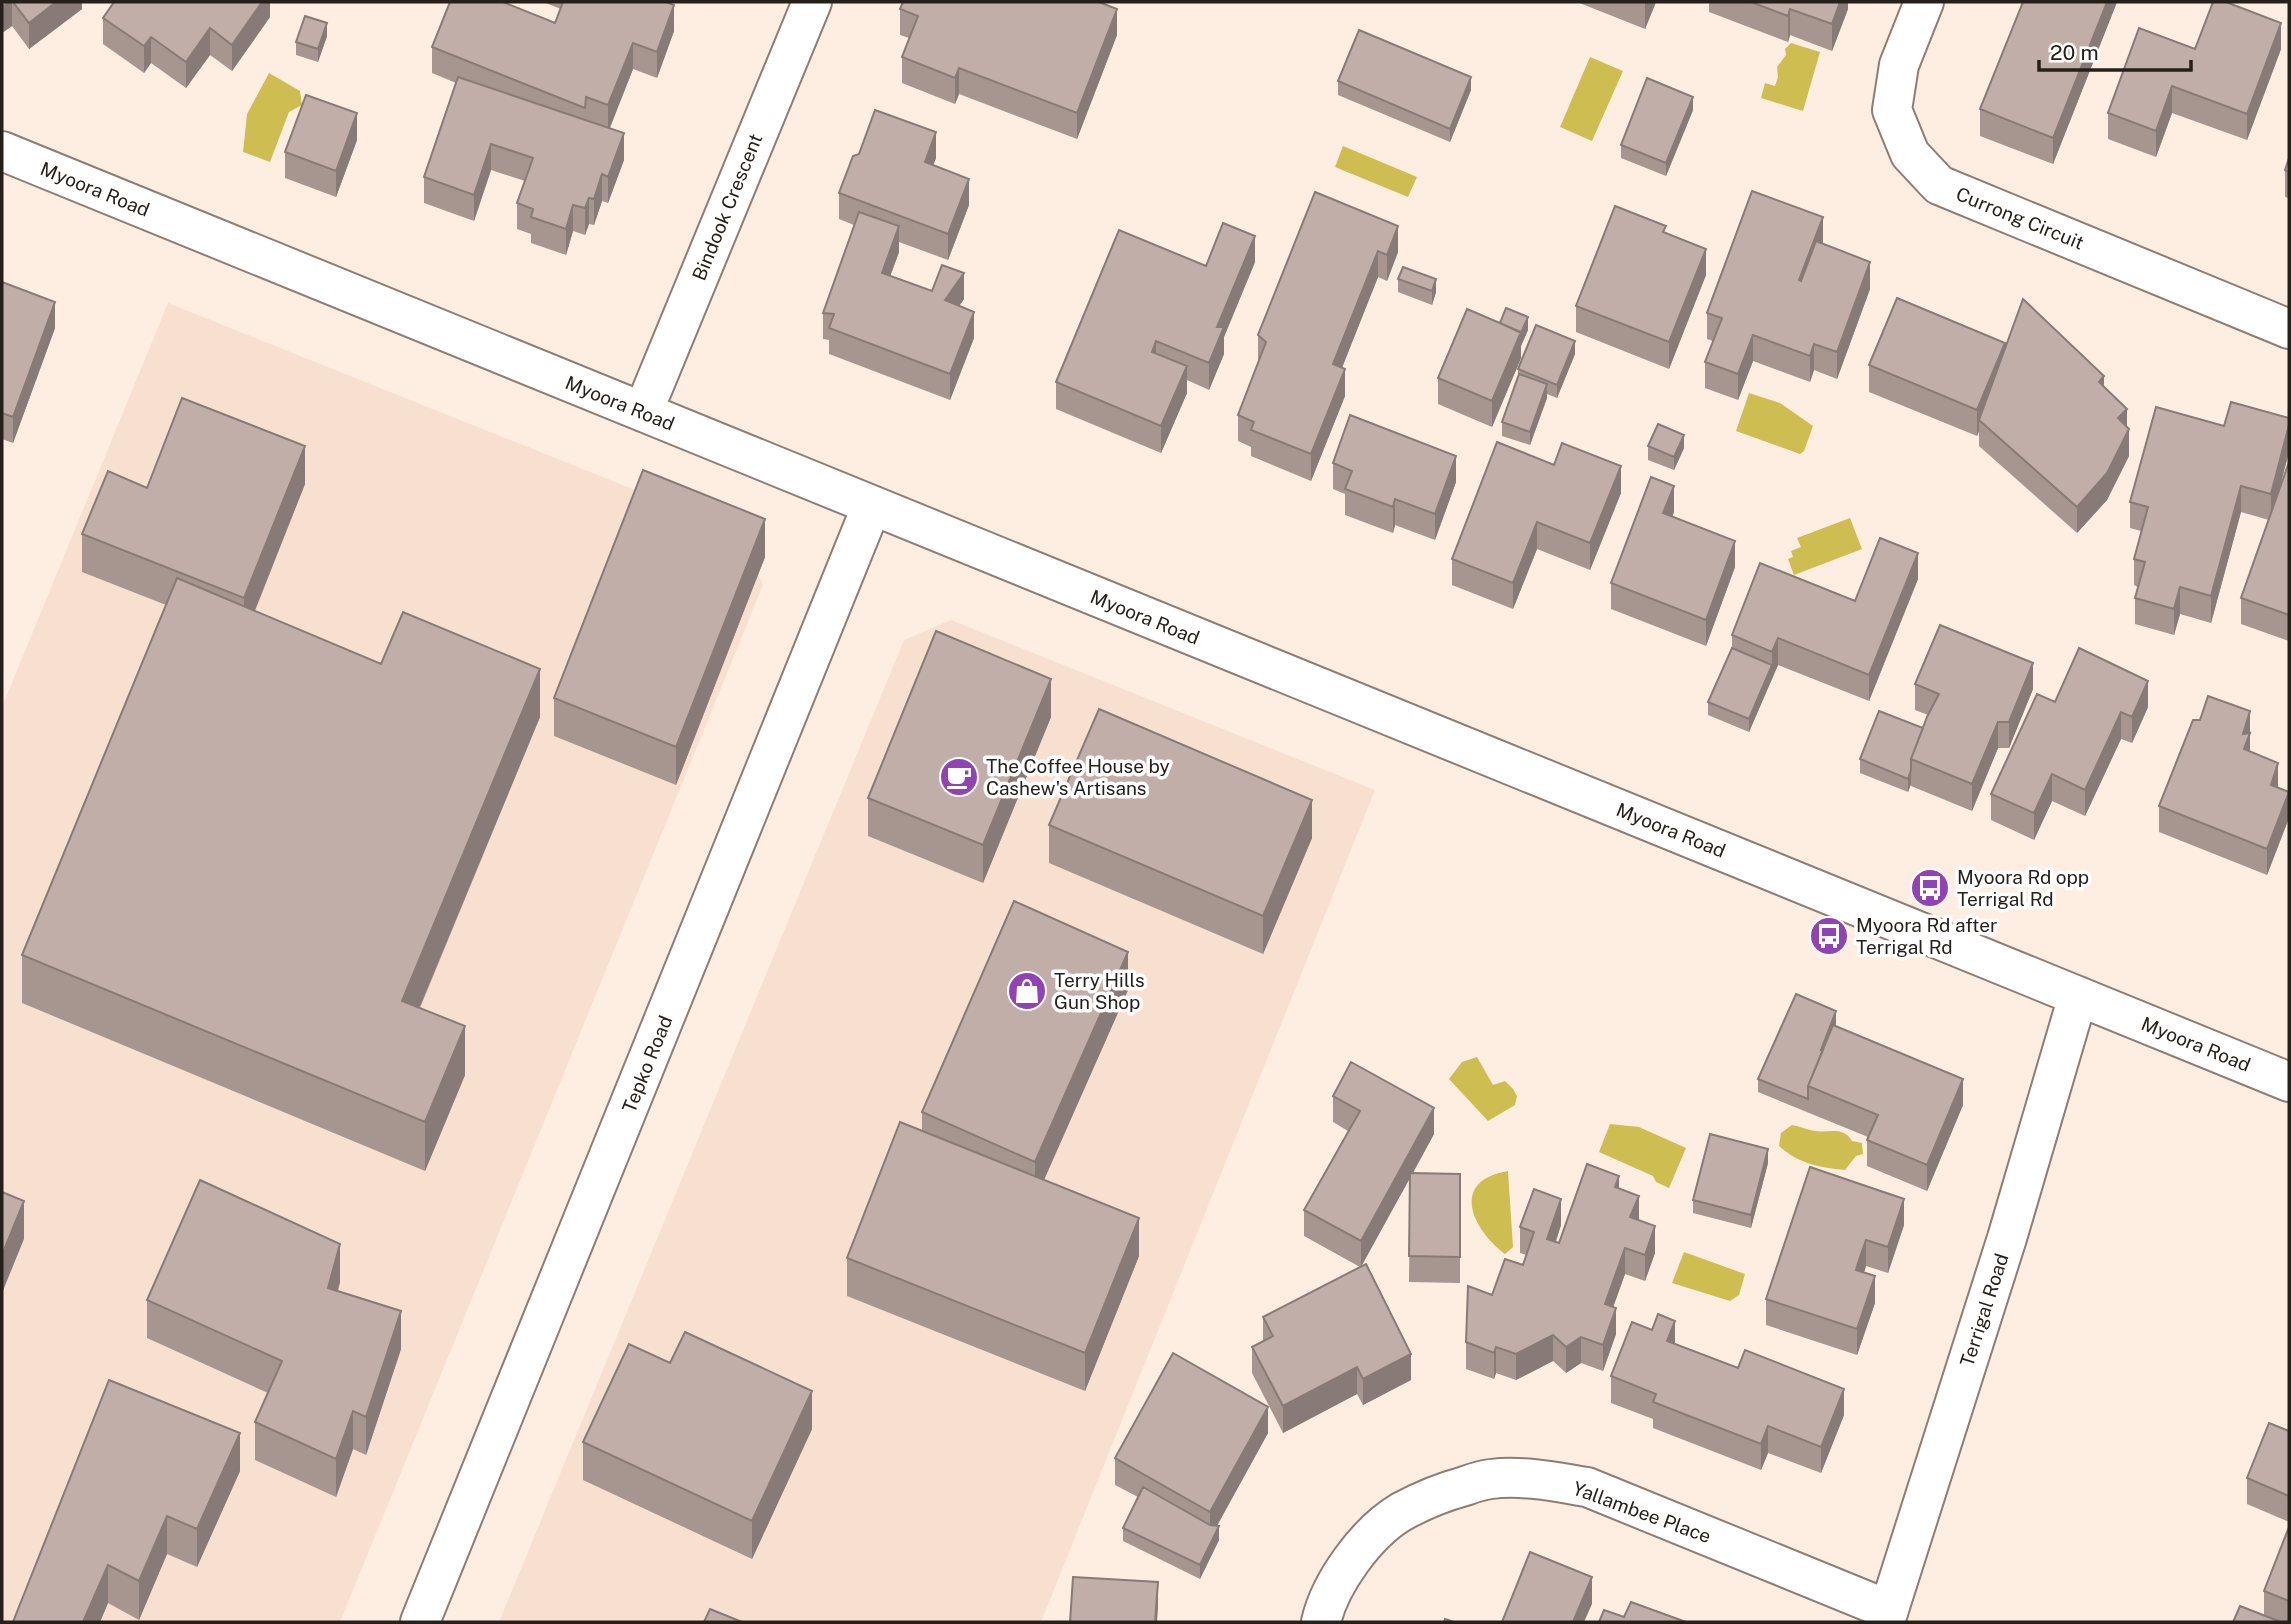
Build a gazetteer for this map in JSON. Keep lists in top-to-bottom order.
{
  "streets": {
    "street": [
      "Myoora Road",
      "Bindook Crescent",
      "Currong Circuit",
      "Tepko Road",
      "Terrigal Road",
      "Yallambee Place"
    ]
  },
  "crossings": [
    ["Myoora Road", "Bindook Crescent"],
    ["Myoora Road", "Tepko Road"],
    ["Myoora Road", "Terrigal Road"],
    ["Terrigal Road", "Yallambee Place"]
  ],
  "places": {
    "cafe": ["The Coffee House by Cashew's Artisans"],
    "bus stop": ["Myoora Rd opp Terrigal Rd", "Myoora Rd after Terrigal Rd"],
    "shop": ["Terry Hills Gun Shop"]
  },
  "scale_bar": "20 m"
}
